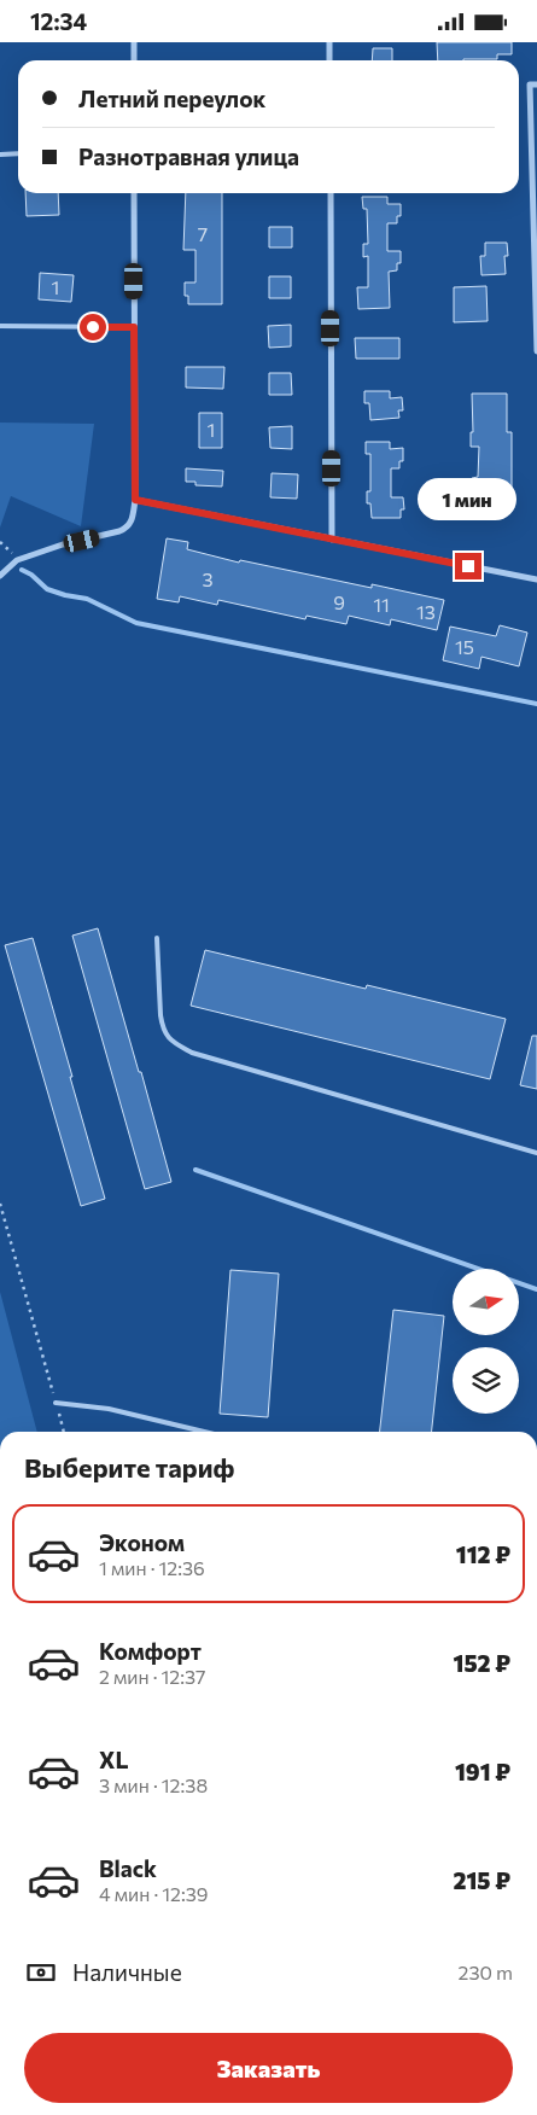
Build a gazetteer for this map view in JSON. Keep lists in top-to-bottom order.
{
  "house_numbers": [
    "7",
    "1",
    "1",
    "3",
    "9",
    "11",
    "13",
    "15"
  ],
  "north": "right",
  "page": {
    "status": "12:34",
    "banner": ["Летний переулок", "Разнотравная улица"],
    "bubble": "1 мин",
    "heading": "Выберите тариф",
    "list": [
      {
        "name": "Эконом",
        "note": "1 мин · 12:36",
        "value": "112 ₽"
      },
      {
        "name": "Комфорт",
        "note": "2 мин · 12:37",
        "value": "152 ₽"
      },
      {
        "name": "XL",
        "note": "3 мин · 12:38",
        "value": "191 ₽"
      },
      {
        "name": "Black",
        "note": "4 мин · 12:39",
        "value": "215 ₽"
      }
    ],
    "pay": ["Наличные", "230 m"],
    "buttons": "Заказать"
  }
}
